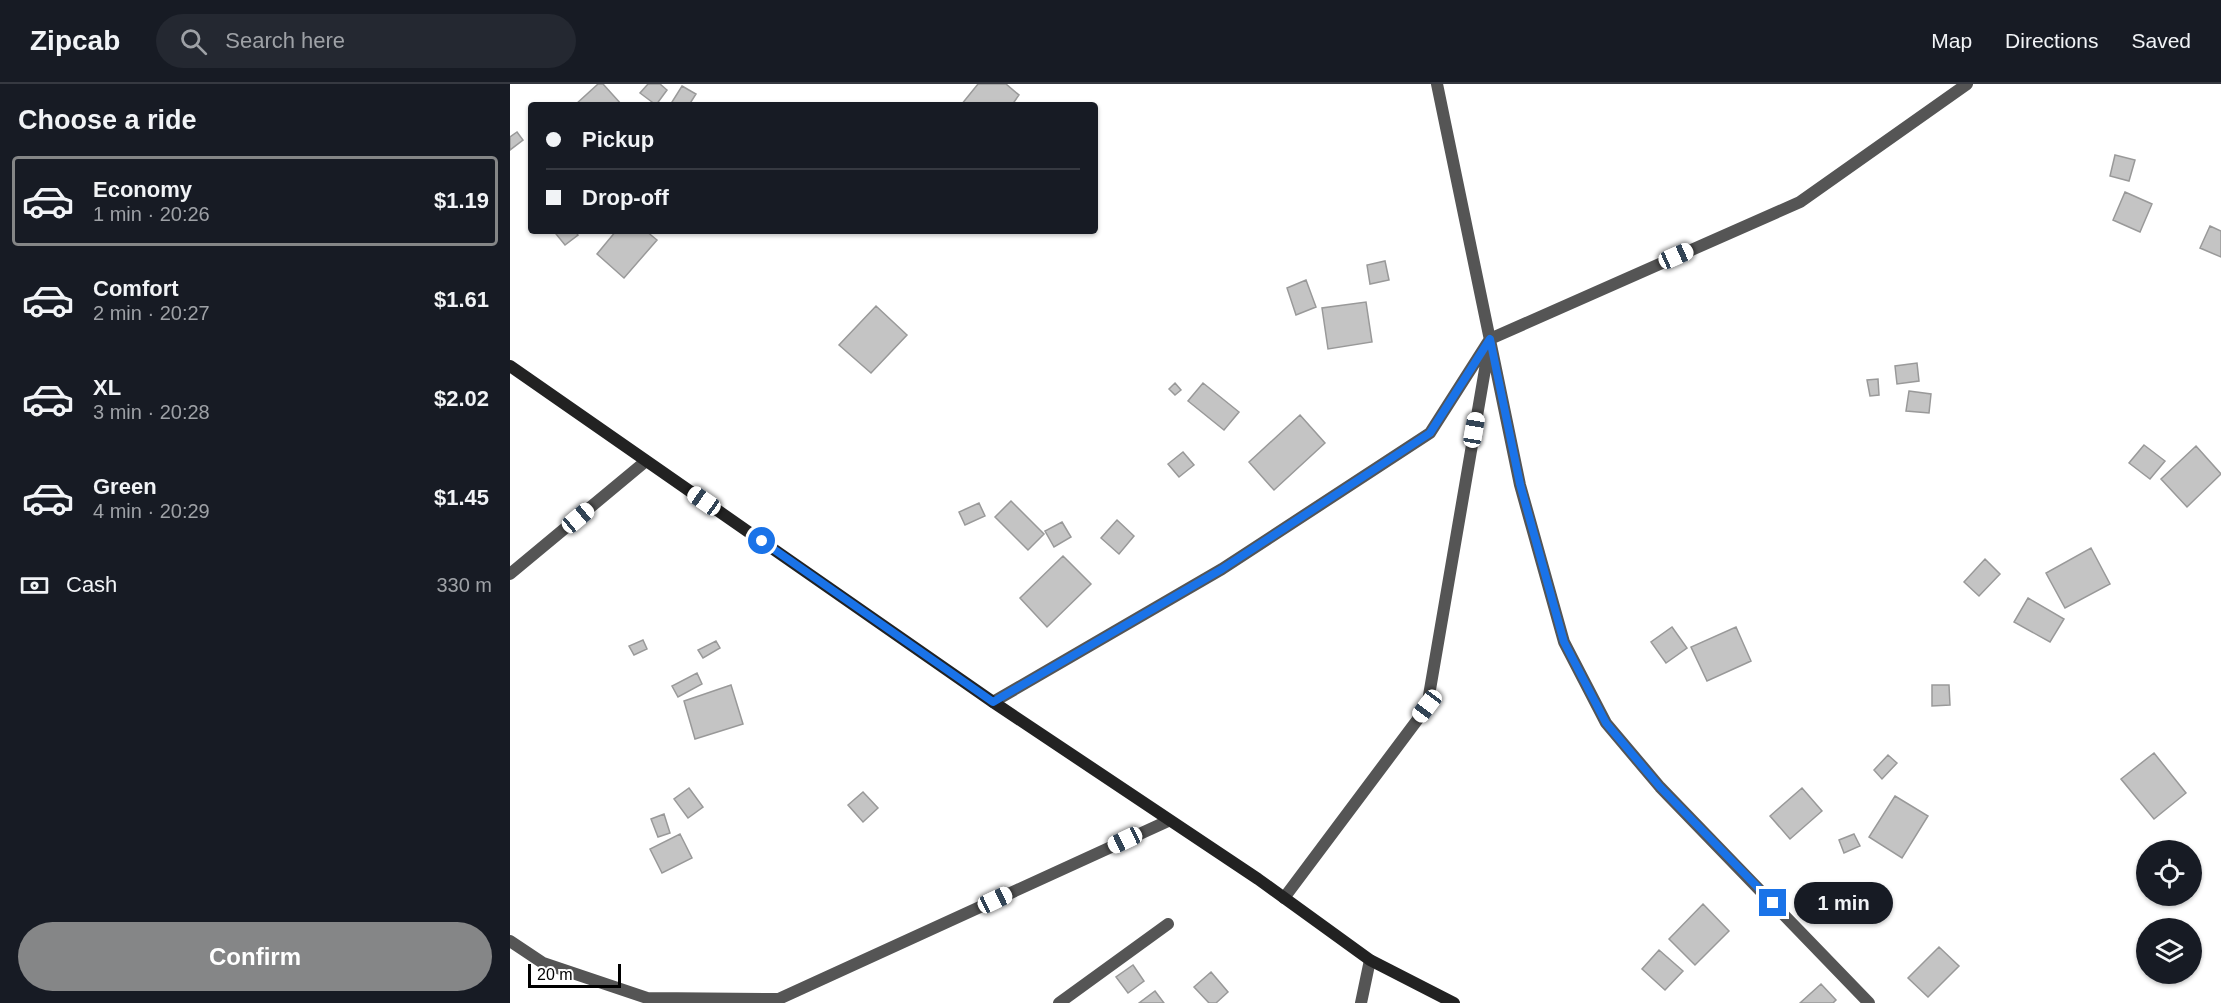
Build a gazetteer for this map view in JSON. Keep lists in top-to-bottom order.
{
  "scale_bar": "20 m",
  "page": {
    "header": "Zipcab",
    "search": "Search here",
    "nav": ["Map", "Directions", "Saved"],
    "heading": "Choose a ride",
    "banner": ["Pickup", "Drop-off"],
    "list": [
      {
        "name": "Economy",
        "note": "1 min · 20:26",
        "value": "$1.19"
      },
      {
        "name": "Comfort",
        "note": "2 min · 20:27",
        "value": "$1.61"
      },
      {
        "name": "XL",
        "note": "3 min · 20:28",
        "value": "$2.02"
      },
      {
        "name": "Green",
        "note": "4 min · 20:29",
        "value": "$1.45"
      }
    ],
    "pay": ["Cash", "330 m"],
    "bubble": "1 min",
    "buttons": "Confirm",
    "scale": "20 m"
  }
}
